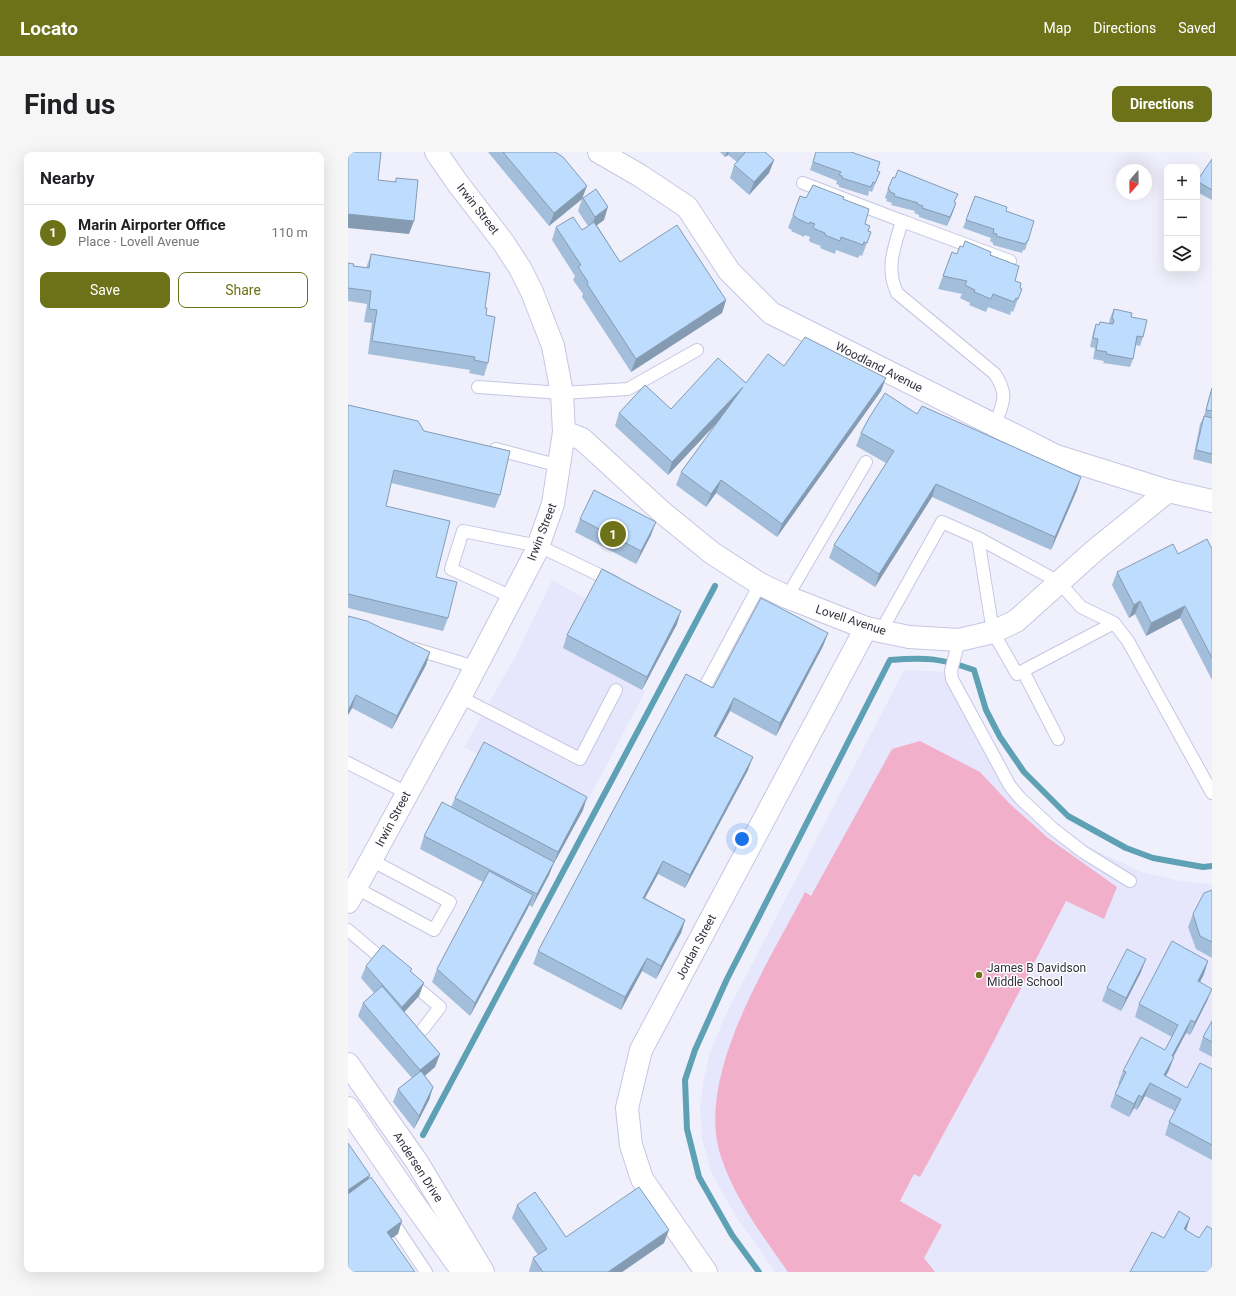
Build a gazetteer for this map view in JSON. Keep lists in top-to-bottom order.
{
  "streets": {
    "street": [
      "Irwin Street",
      "Woodland Avenue",
      "Lovell Avenue",
      "Jordan Street",
      "Andersen Drive"
    ]
  },
  "crossings": [
    ["Irwin Street", "Lovell Avenue"],
    ["Woodland Avenue", "Lovell Avenue"],
    ["Lovell Avenue", "Jordan Street"]
  ],
  "places": ["James B Davidson Middle School"],
  "north": "bottom",
  "page": {
    "header": "Locato",
    "nav": ["Map", "Directions", "Saved"],
    "buttons": [
      "Directions",
      ["Save", "Share"]
    ],
    "title": "Find us",
    "heading": "Nearby",
    "map_buttons": ["+", "−"],
    "list": [
      {
        "mark": "1",
        "name": "Marin Airporter Office",
        "note": "Place · Lovell Avenue",
        "value": "110 m"
      }
    ],
    "pins": "1"
  }
}
